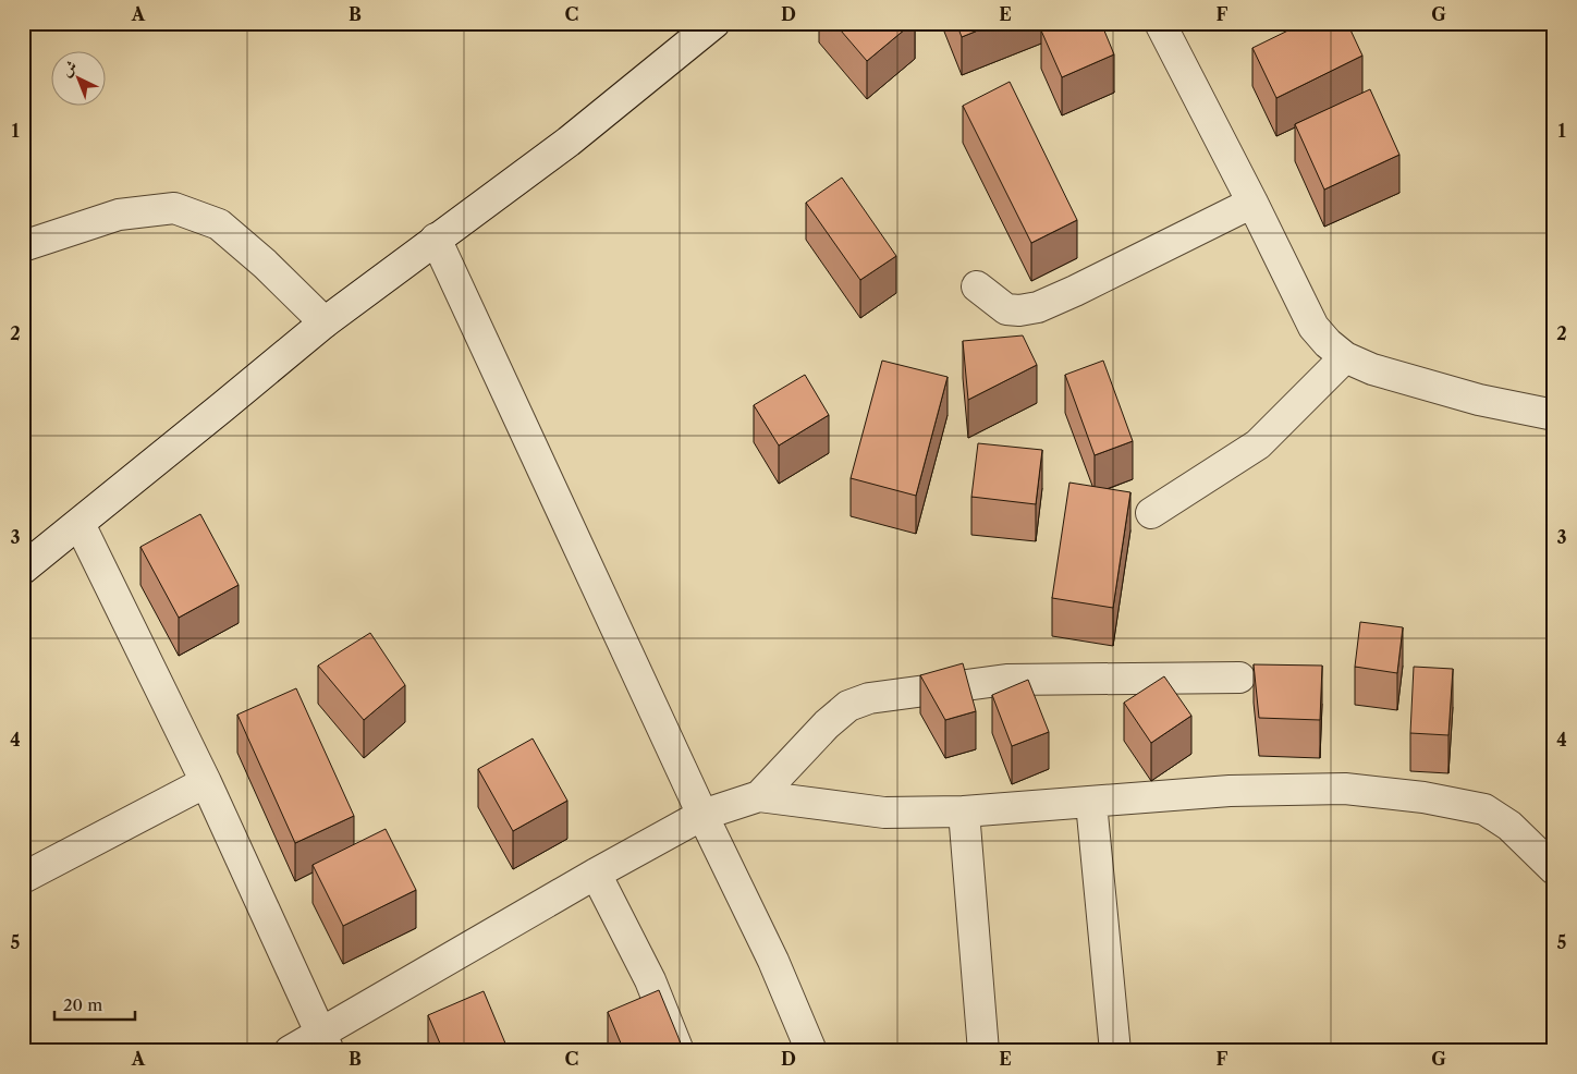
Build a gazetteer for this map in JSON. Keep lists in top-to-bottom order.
{
  "scale_bar": "20 m",
  "north": "top left",
  "grid": {
    "columns": [
      "A",
      "B",
      "C",
      "D",
      "E",
      "F",
      "G"
    ],
    "rows": [
      "1",
      "2",
      "3",
      "4",
      "5"
    ]
  }
}
